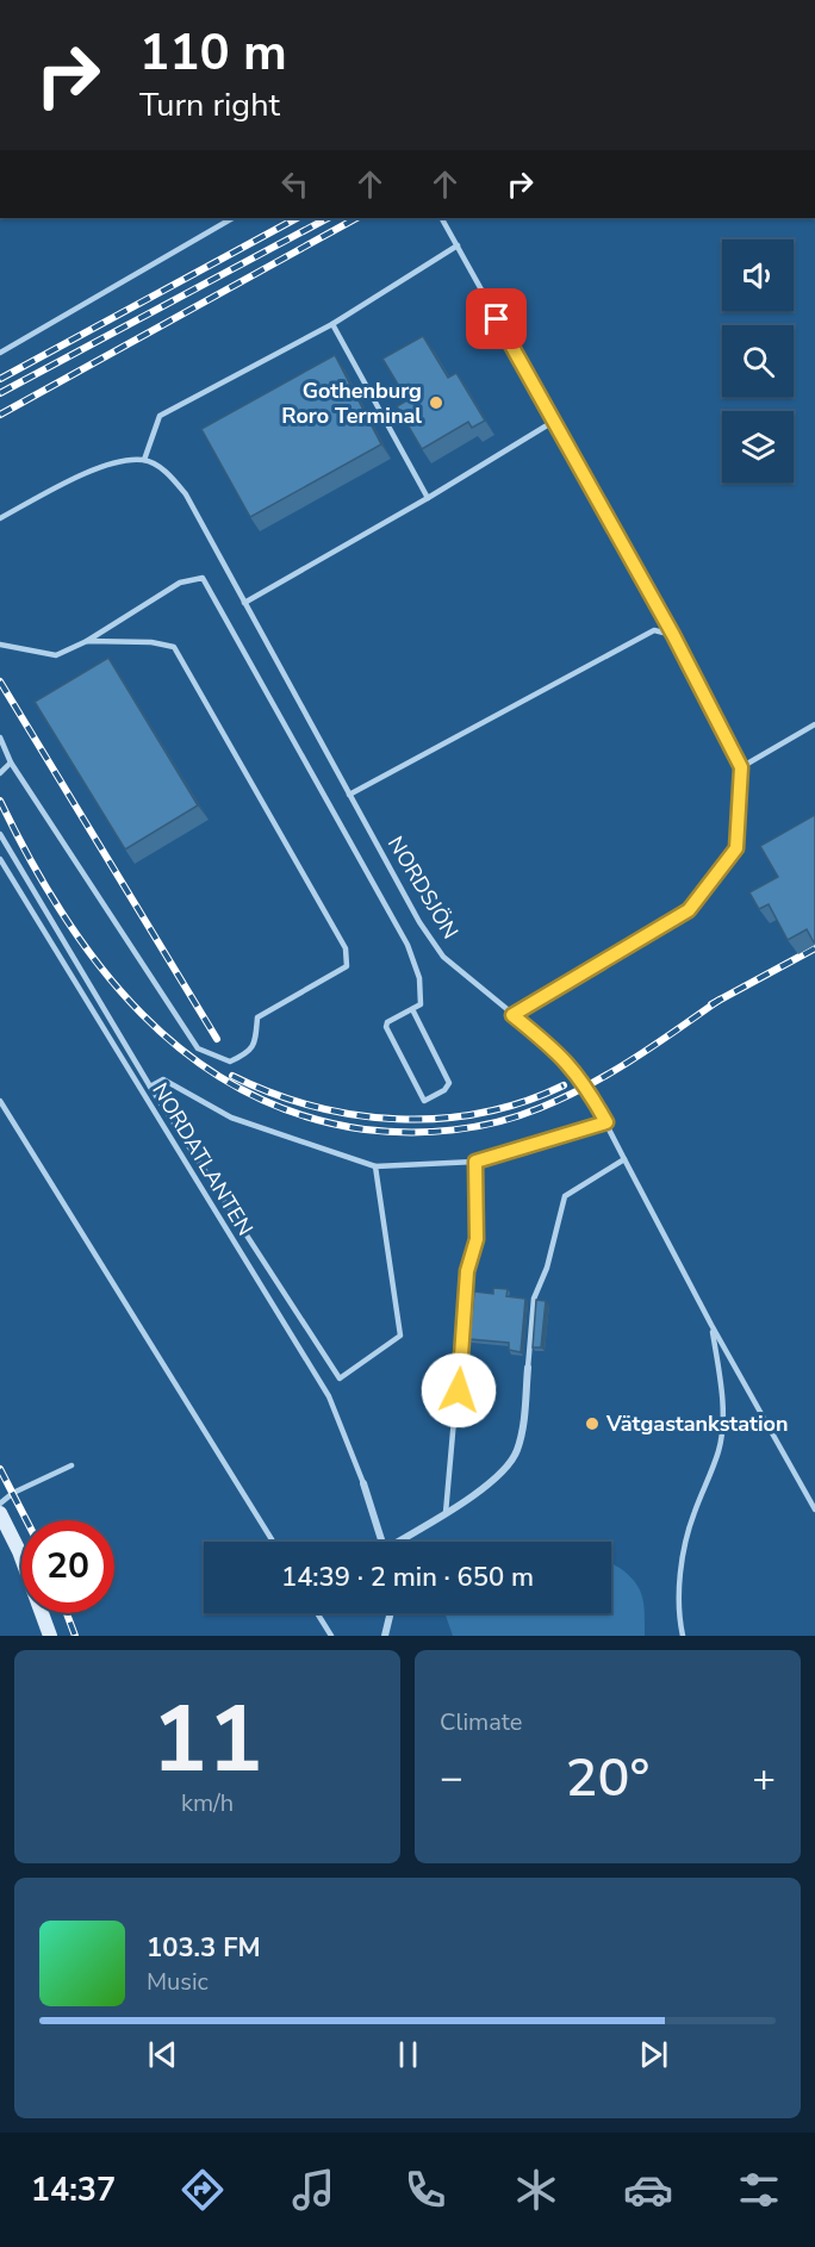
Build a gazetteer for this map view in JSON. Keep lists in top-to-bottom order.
{
  "streets": {
    "lane": ["NORDSJÖN", "NORDATLANTEN"]
  },
  "places": ["Gothenburg Roro Terminal", "Vätgastankstation"],
  "page": {
    "turn": ["110 m", "Turn right"],
    "limit": "20",
    "trip": "14:39 · 2 min · 650 m",
    "tile": [
      ["11", "km/h"],
      "Climate"
    ],
    "heat": ["−", "20°", "+"],
    "song": ["103.3 FM", "Music"],
    "tabs": "14:37"
  }
}
